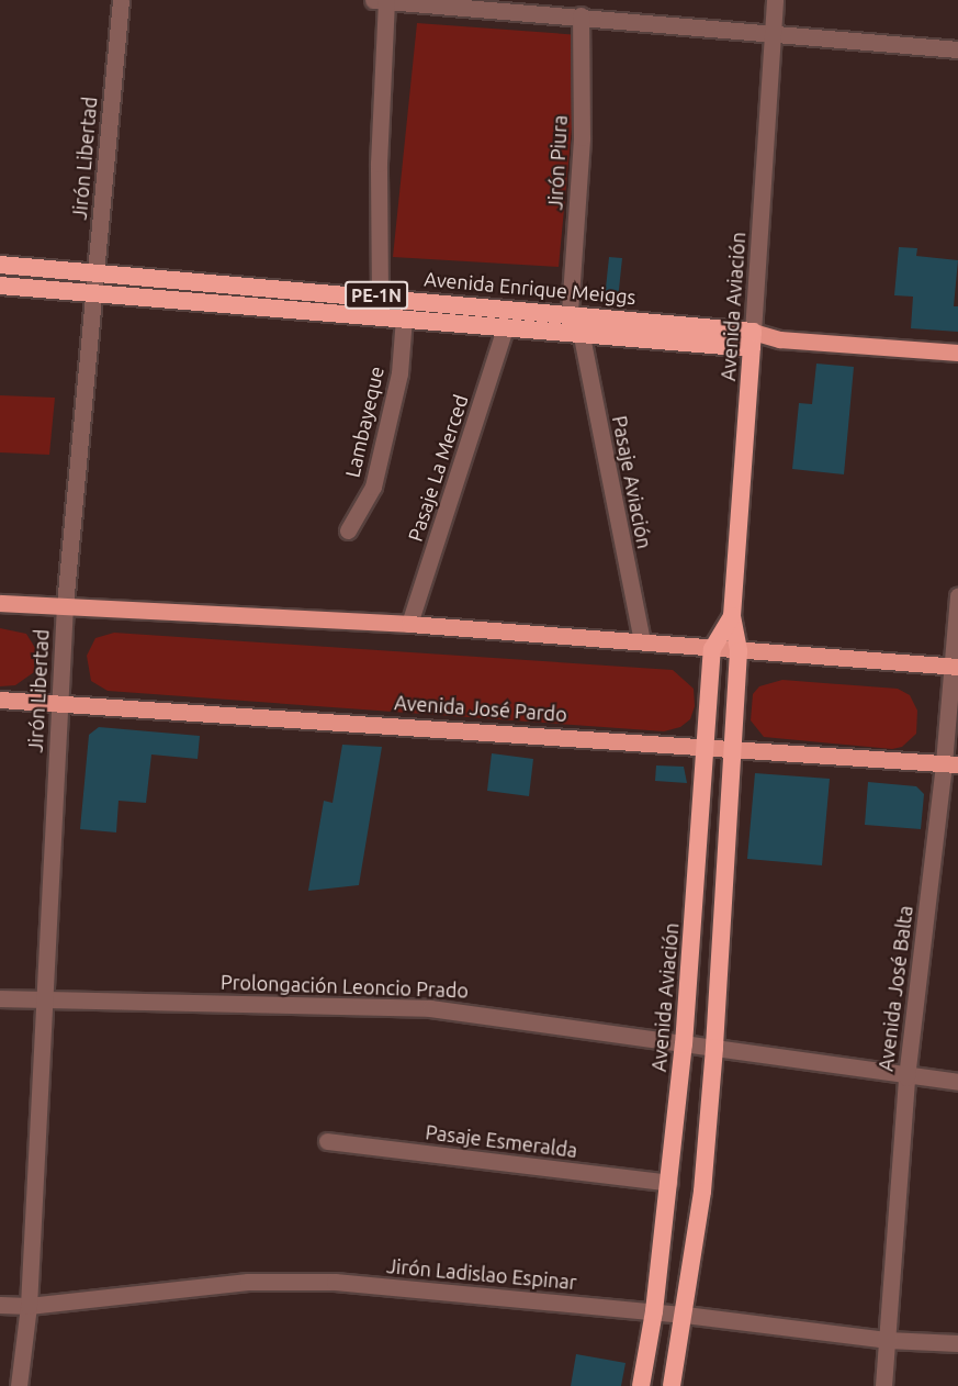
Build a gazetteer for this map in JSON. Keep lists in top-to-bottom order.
{
  "streets": {
    "highway": ["Avenida Enrique Meiggs", "PE-1N", "Avenida Aviación"],
    "main road": ["Avenida José Pardo"],
    "street": [
      "Jirón Libertad",
      "Jirón Piura",
      "Lambayeque",
      "Pasaje La Merced",
      "Pasaje Aviación",
      "Prolongación Leoncio Prado",
      "Avenida José Balta",
      "Pasaje Esmeralda",
      "Jirón Ladislao Espinar"
    ]
  },
  "crossings": [
    ["Jirón Libertad", "Avenida Enrique Meiggs"],
    ["Jirón Libertad", "Avenida José Pardo"],
    ["Jirón Libertad", "Prolongación Leoncio Prado"],
    ["Jirón Libertad", "Jirón Ladislao Espinar"],
    ["Jirón Piura", "Avenida Enrique Meiggs"],
    ["Avenida Enrique Meiggs", "Avenida Aviación"],
    ["Avenida Enrique Meiggs", "Lambayeque"],
    ["Avenida Enrique Meiggs", "Pasaje La Merced"],
    ["Avenida Enrique Meiggs", "Pasaje Aviación"],
    ["Avenida Aviación", "Avenida José Pardo"],
    ["Avenida Aviación", "Prolongación Leoncio Prado"],
    ["Avenida Aviación", "Pasaje Esmeralda"],
    ["Avenida Aviación", "Jirón Ladislao Espinar"],
    ["Avenida José Pardo", "Avenida José Balta"],
    ["Prolongación Leoncio Prado", "Avenida José Balta"],
    ["Avenida José Balta", "Jirón Ladislao Espinar"]
  ]
}
